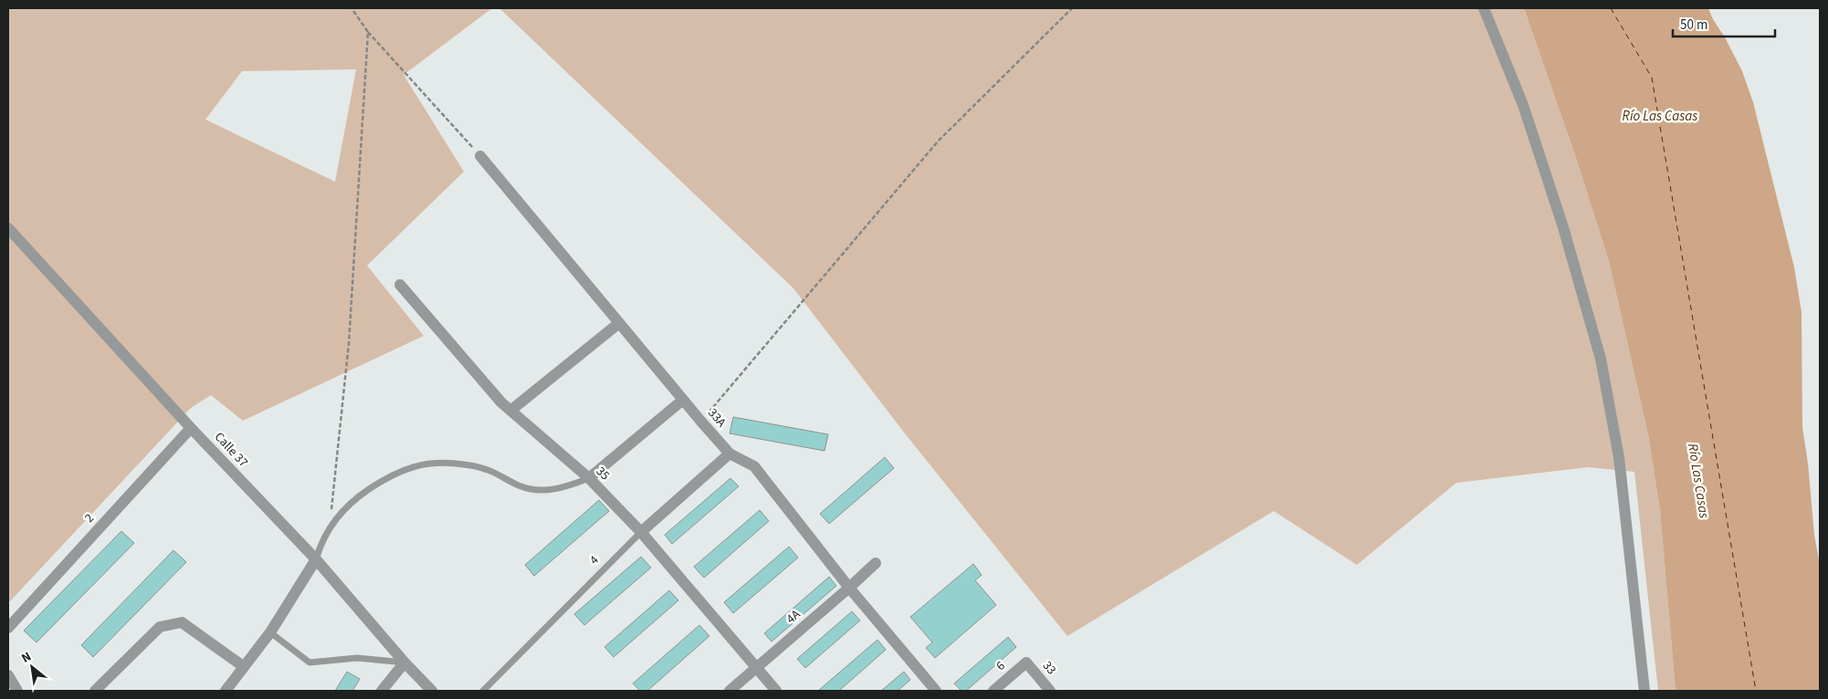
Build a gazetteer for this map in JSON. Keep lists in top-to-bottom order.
{
  "streets": {
    "street": [
      "33A",
      "Calle 37",
      "35",
      "2",
      "4",
      "4A",
      "6",
      "33"
    ]
  },
  "crossings": [
    ["33A", "4"],
    ["33A", "4A"],
    ["Calle 37", "2"],
    ["35", "4"],
    ["35", "4A"],
    ["6", "33"]
  ],
  "water": ["Río Las Casas"],
  "scale_bar": "50 m",
  "north": "top left"
}
